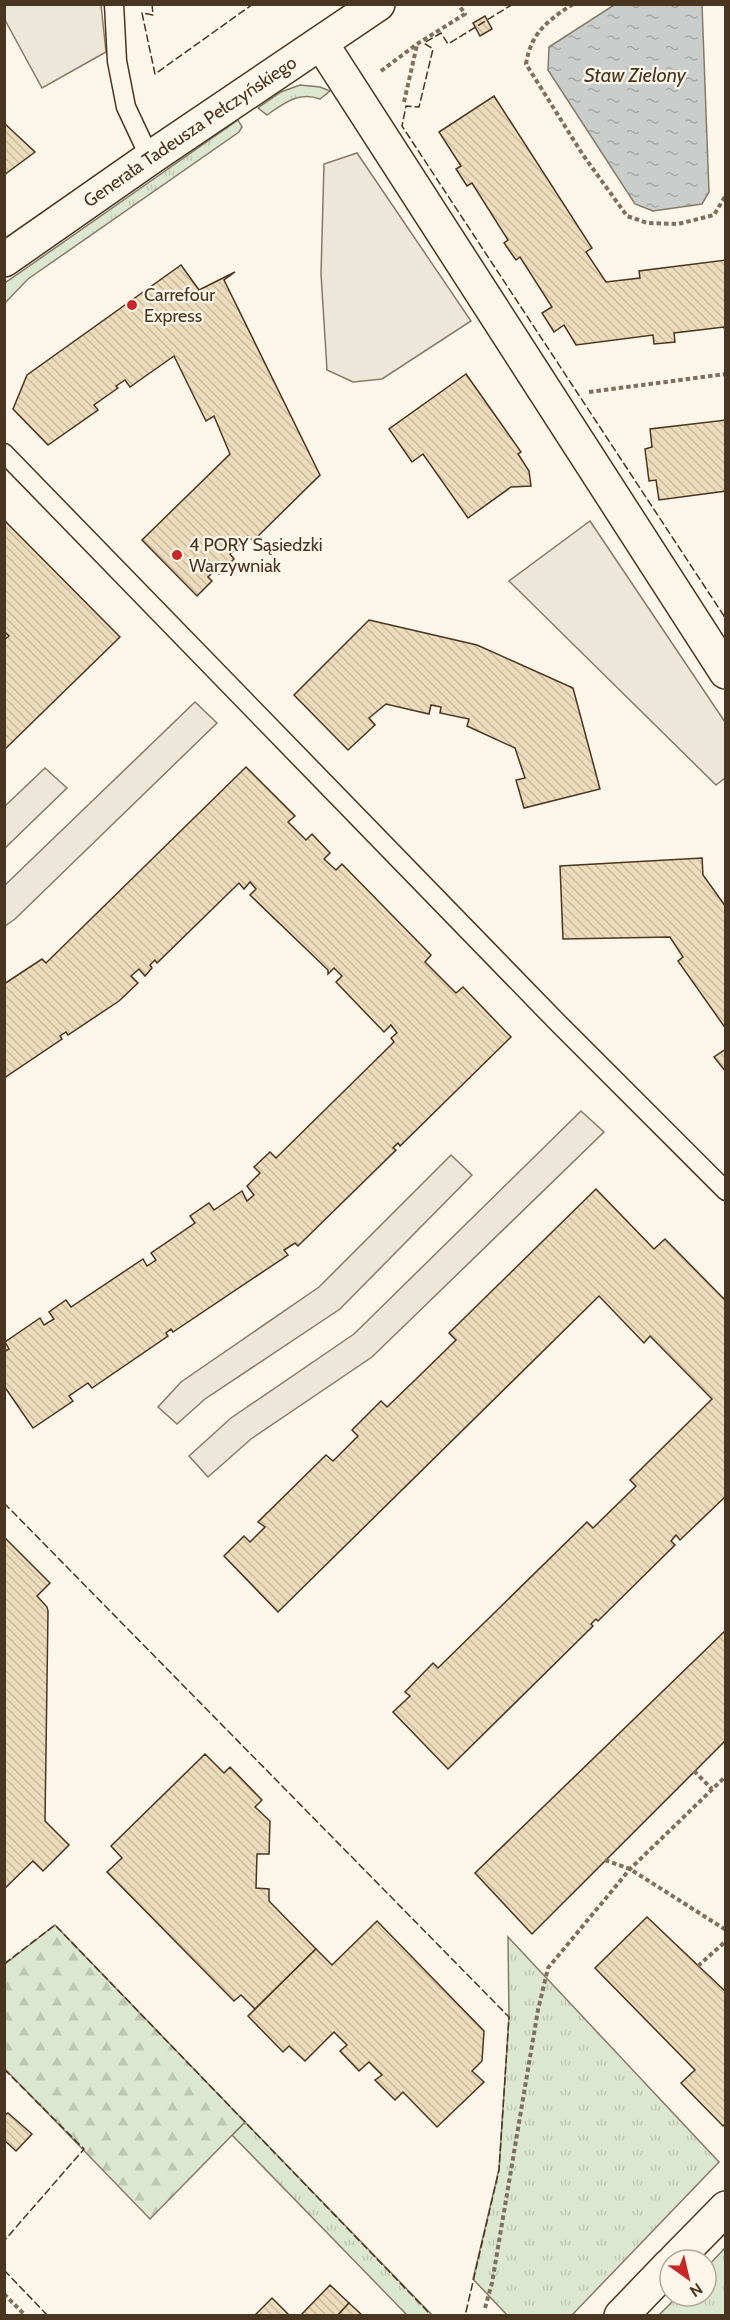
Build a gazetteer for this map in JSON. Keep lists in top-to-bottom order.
{
  "streets": {
    "street": ["Generała Tadeusza Pełczyńskiego"]
  },
  "water": ["Staw Zielony"],
  "places": ["Carrefour Express", "4 PORY Sąsiedzki Warzywniak"],
  "north": "bottom right"
}
